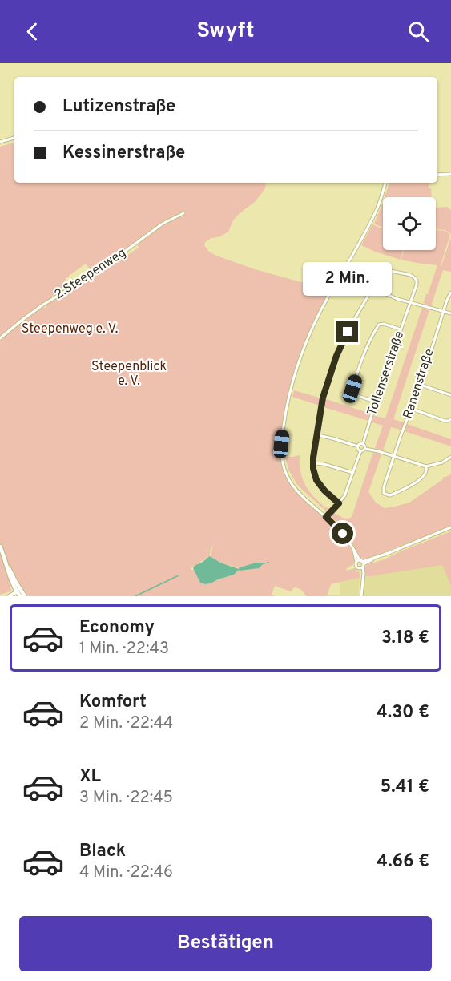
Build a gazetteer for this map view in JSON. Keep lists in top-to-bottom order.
{
  "streets": {
    "street": ["2.Steepenweg", "Tollenserstraße", "Ranenstraße"]
  },
  "parks": ["Steepenweg e. V.", "Steepenblick e. V."],
  "page": {
    "header": "Swyft",
    "banner": ["Lutizenstraße", "Kessinerstraße"],
    "bubble": "2 Min.",
    "list": [
      {
        "name": "Economy",
        "note": "1 Min. · 22:43",
        "value": "3.18 €"
      },
      {
        "name": "Komfort",
        "note": "2 Min. · 22:44",
        "value": "4.30 €"
      },
      {
        "name": "XL",
        "note": "3 Min. · 22:45",
        "value": "5.41 €"
      },
      {
        "name": "Black",
        "note": "4 Min. · 22:46",
        "value": "4.66 €"
      }
    ],
    "buttons": "Bestätigen"
  }
}
